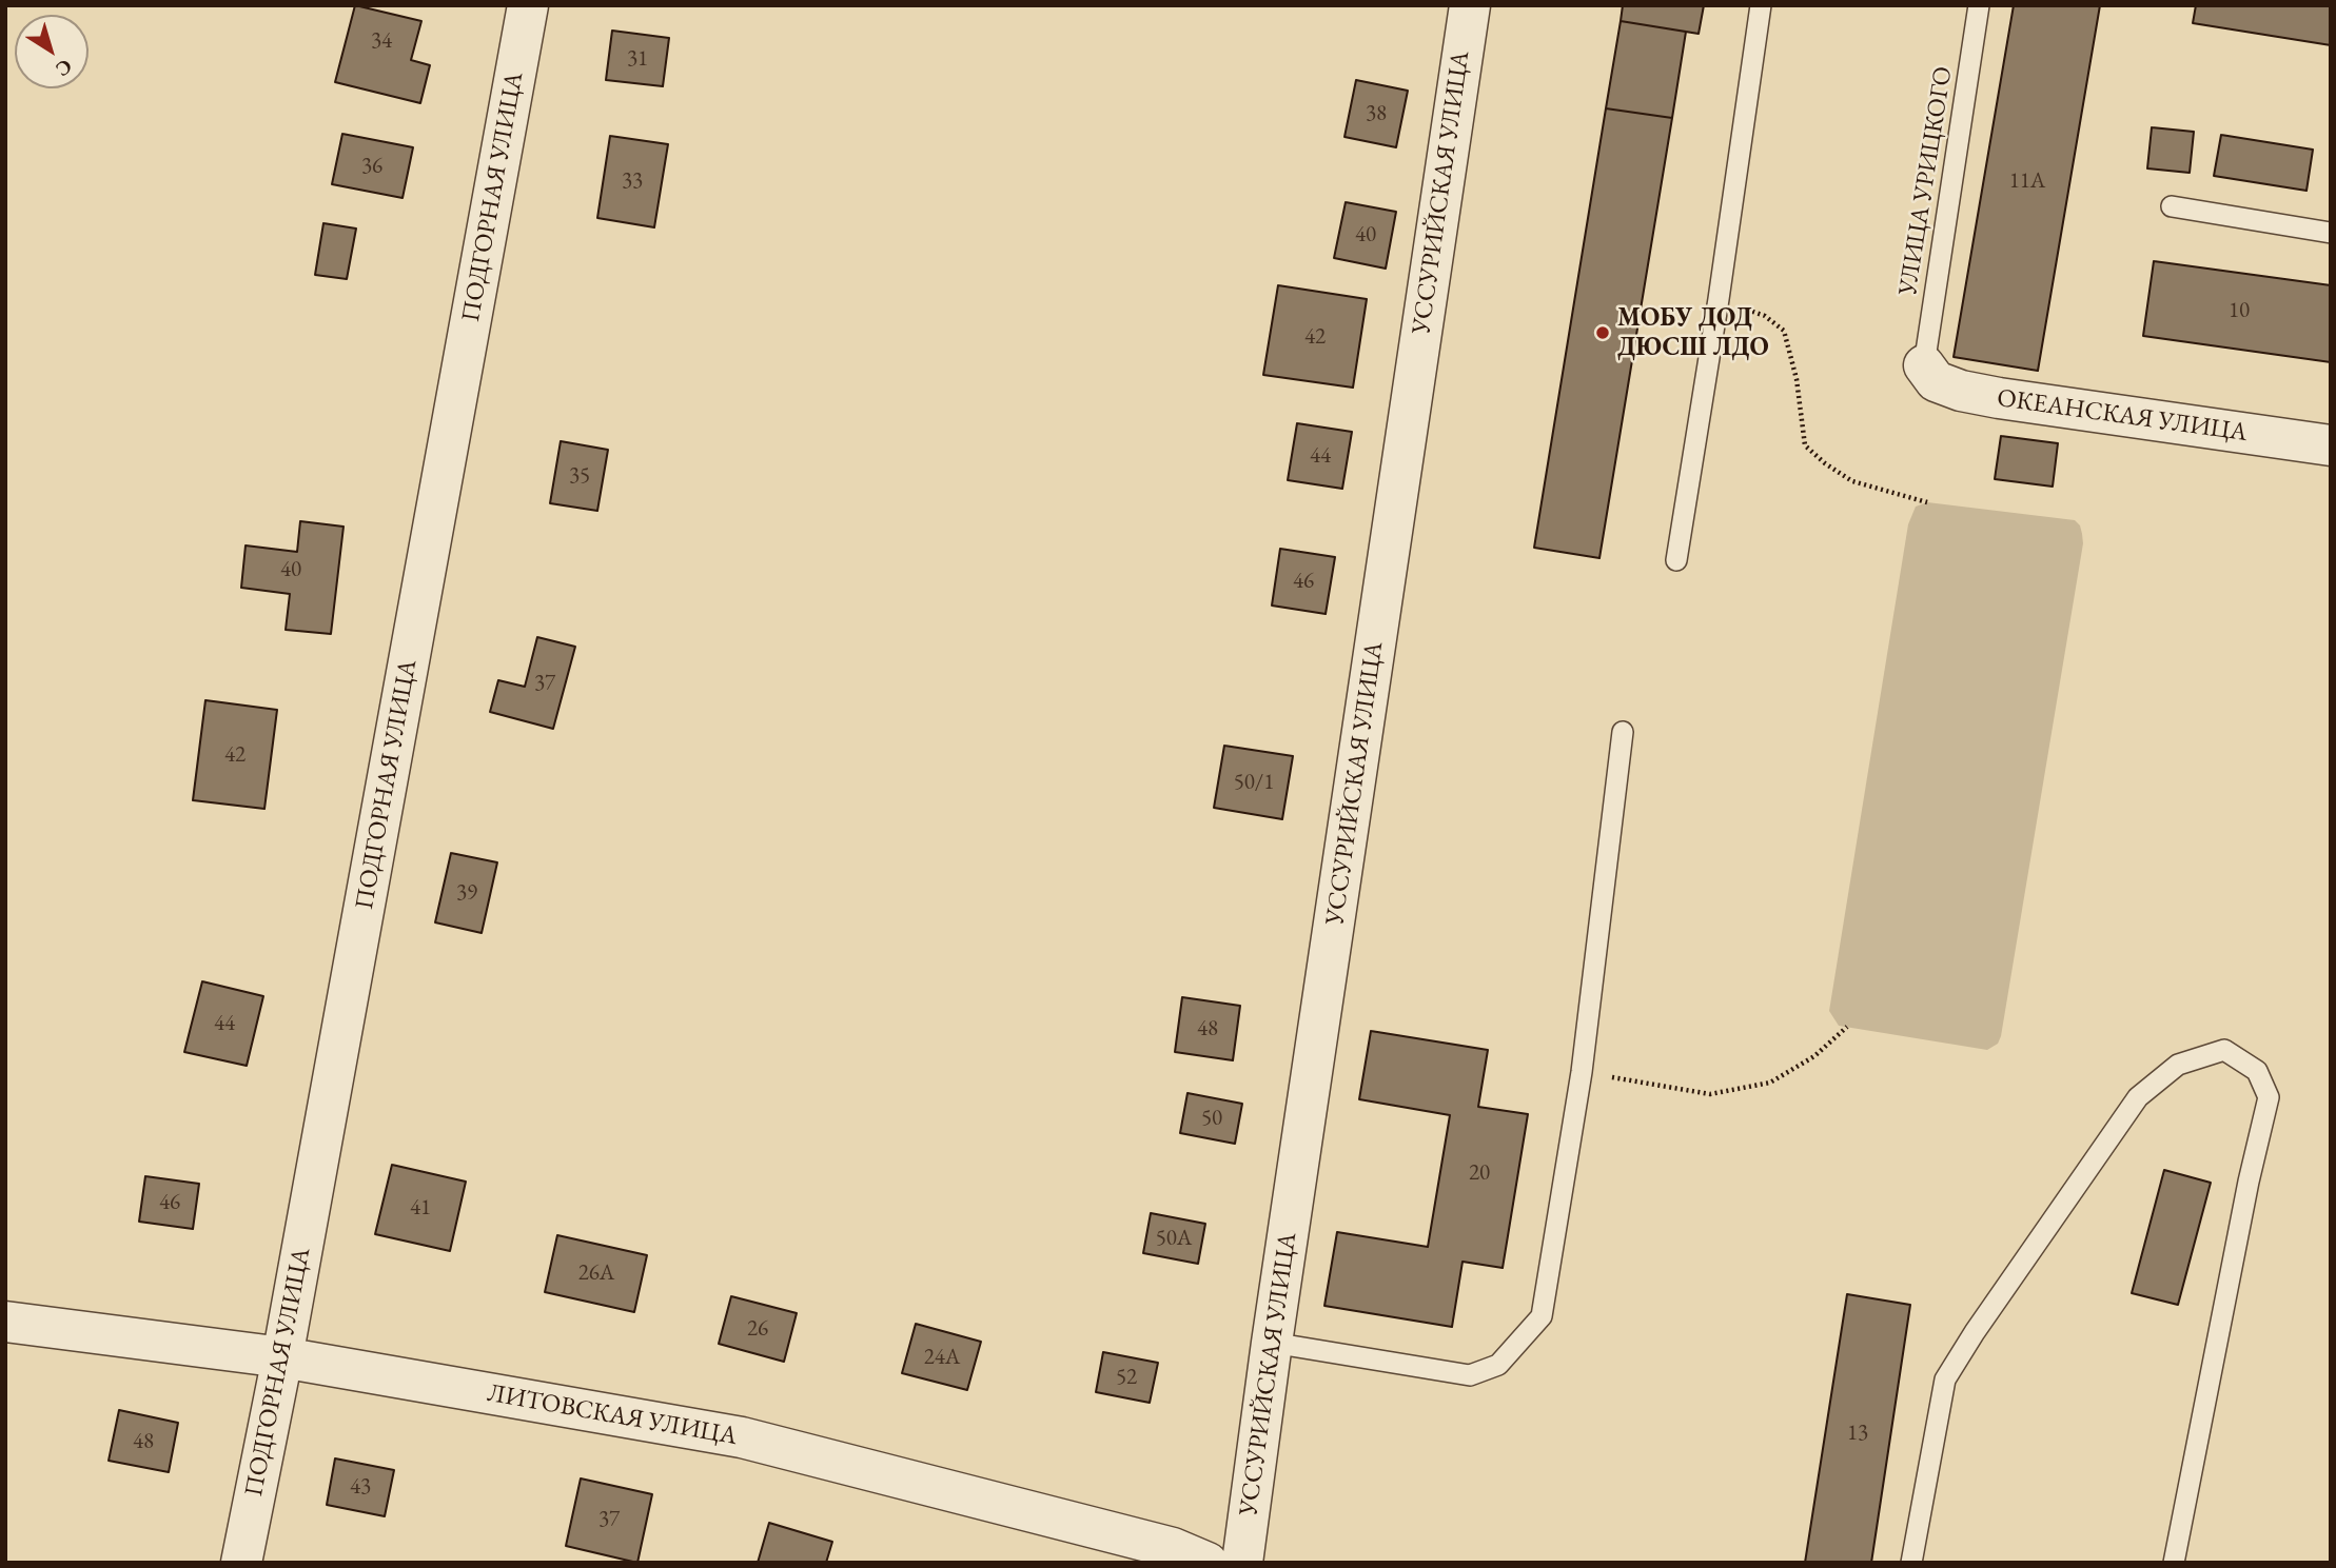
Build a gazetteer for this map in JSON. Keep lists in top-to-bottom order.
{
  "streets": {
    "street": [
      "УССУРИЙСКАЯ УЛИЦА",
      "ПОДГОРНАЯ УЛИЦА",
      "ОКЕАНСКАЯ УЛИЦА",
      "ЛИТОВСКАЯ УЛИЦА"
    ],
    "lane": ["УЛИЦА УРИЦКОГО"]
  },
  "crossings": [
    ["УЛИЦА УРИЦКОГО", "ОКЕАНСКАЯ УЛИЦА"],
    ["ПОДГОРНАЯ УЛИЦА", "ЛИТОВСКАЯ УЛИЦА"]
  ],
  "places": ["МОБУ ДОД ДЮСШ ЛДО"],
  "house_numbers": [
    "34",
    "31",
    "38",
    "36",
    "33",
    "11А",
    "40",
    "10",
    "42",
    "44",
    "35",
    "40",
    "46",
    "37",
    "42",
    "50/1",
    "39",
    "44",
    "48",
    "50",
    "20",
    "46",
    "41",
    "50А",
    "26А",
    "26",
    "24А",
    "52",
    "13",
    "48",
    "43",
    "37"
  ],
  "north": "bottom right"
}
